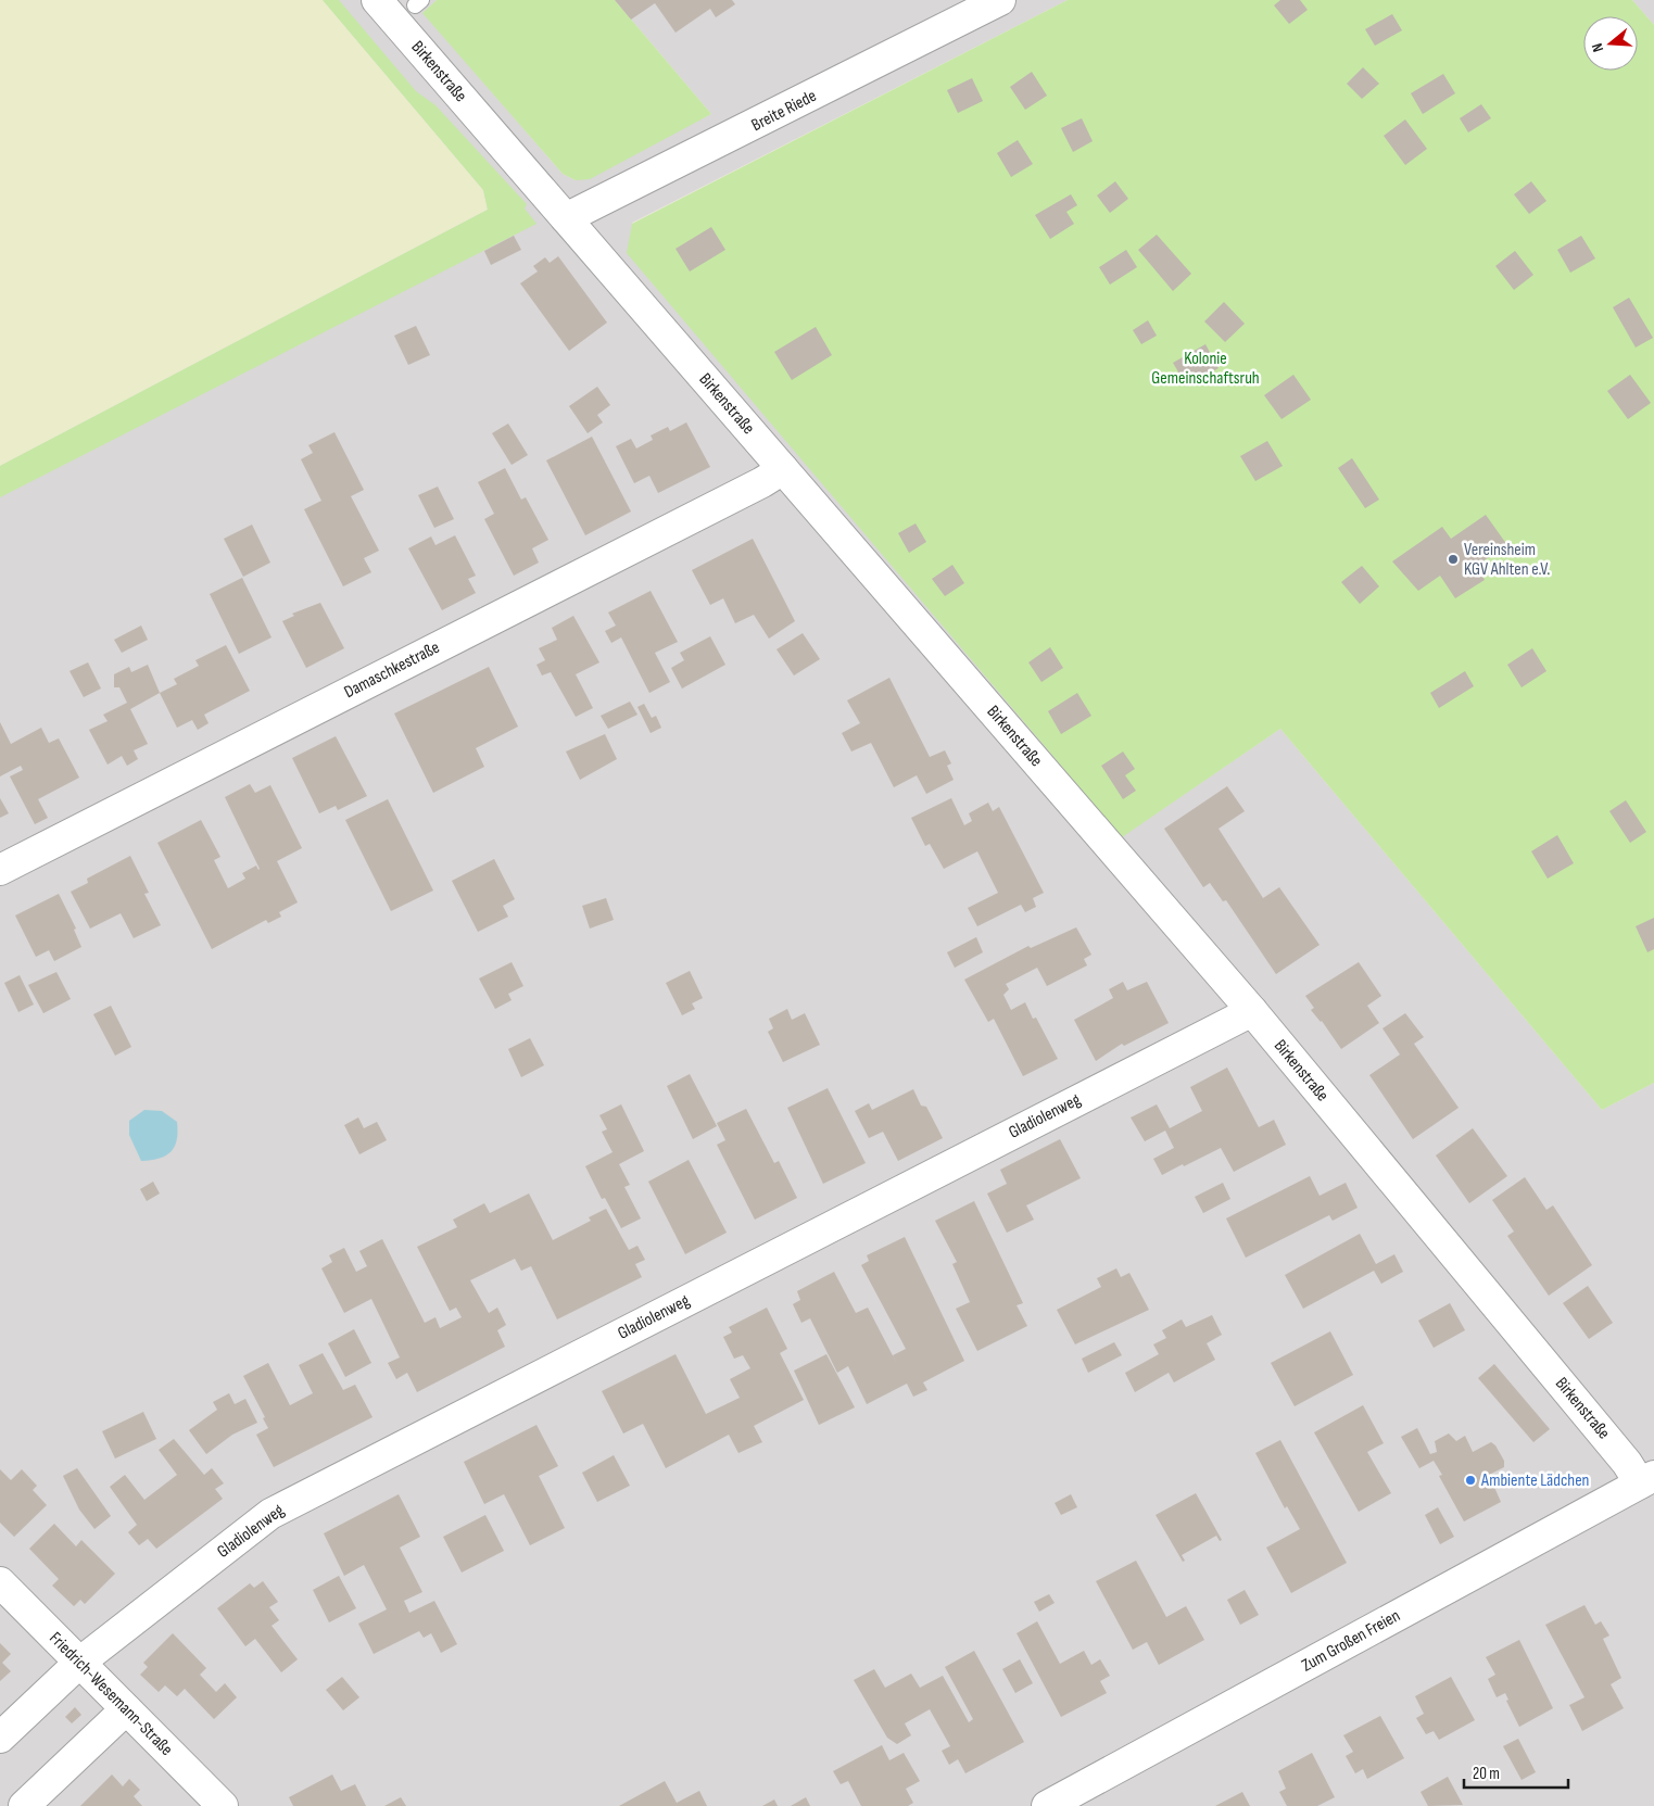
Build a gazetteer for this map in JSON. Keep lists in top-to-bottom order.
{
  "streets": {
    "street": [
      "Birkenstraße",
      "Breite Riede",
      "Damaschkestraße",
      "Gladiolenweg",
      "Zum Großen Freien",
      "Friedrich-Wesemann-Straße"
    ]
  },
  "crossings": [
    ["Birkenstraße", "Breite Riede"],
    ["Birkenstraße", "Damaschkestraße"],
    ["Birkenstraße", "Gladiolenweg"],
    ["Birkenstraße", "Zum Großen Freien"],
    ["Gladiolenweg", "Friedrich-Wesemann-Straße"]
  ],
  "parks": ["Kolonie Gemeinschaftsruh"],
  "places": ["Vereinsheim KGV Ahlten e.V.", "Ambiente Lädchen"],
  "scale_bar": "20 m",
  "north": "left"
}
